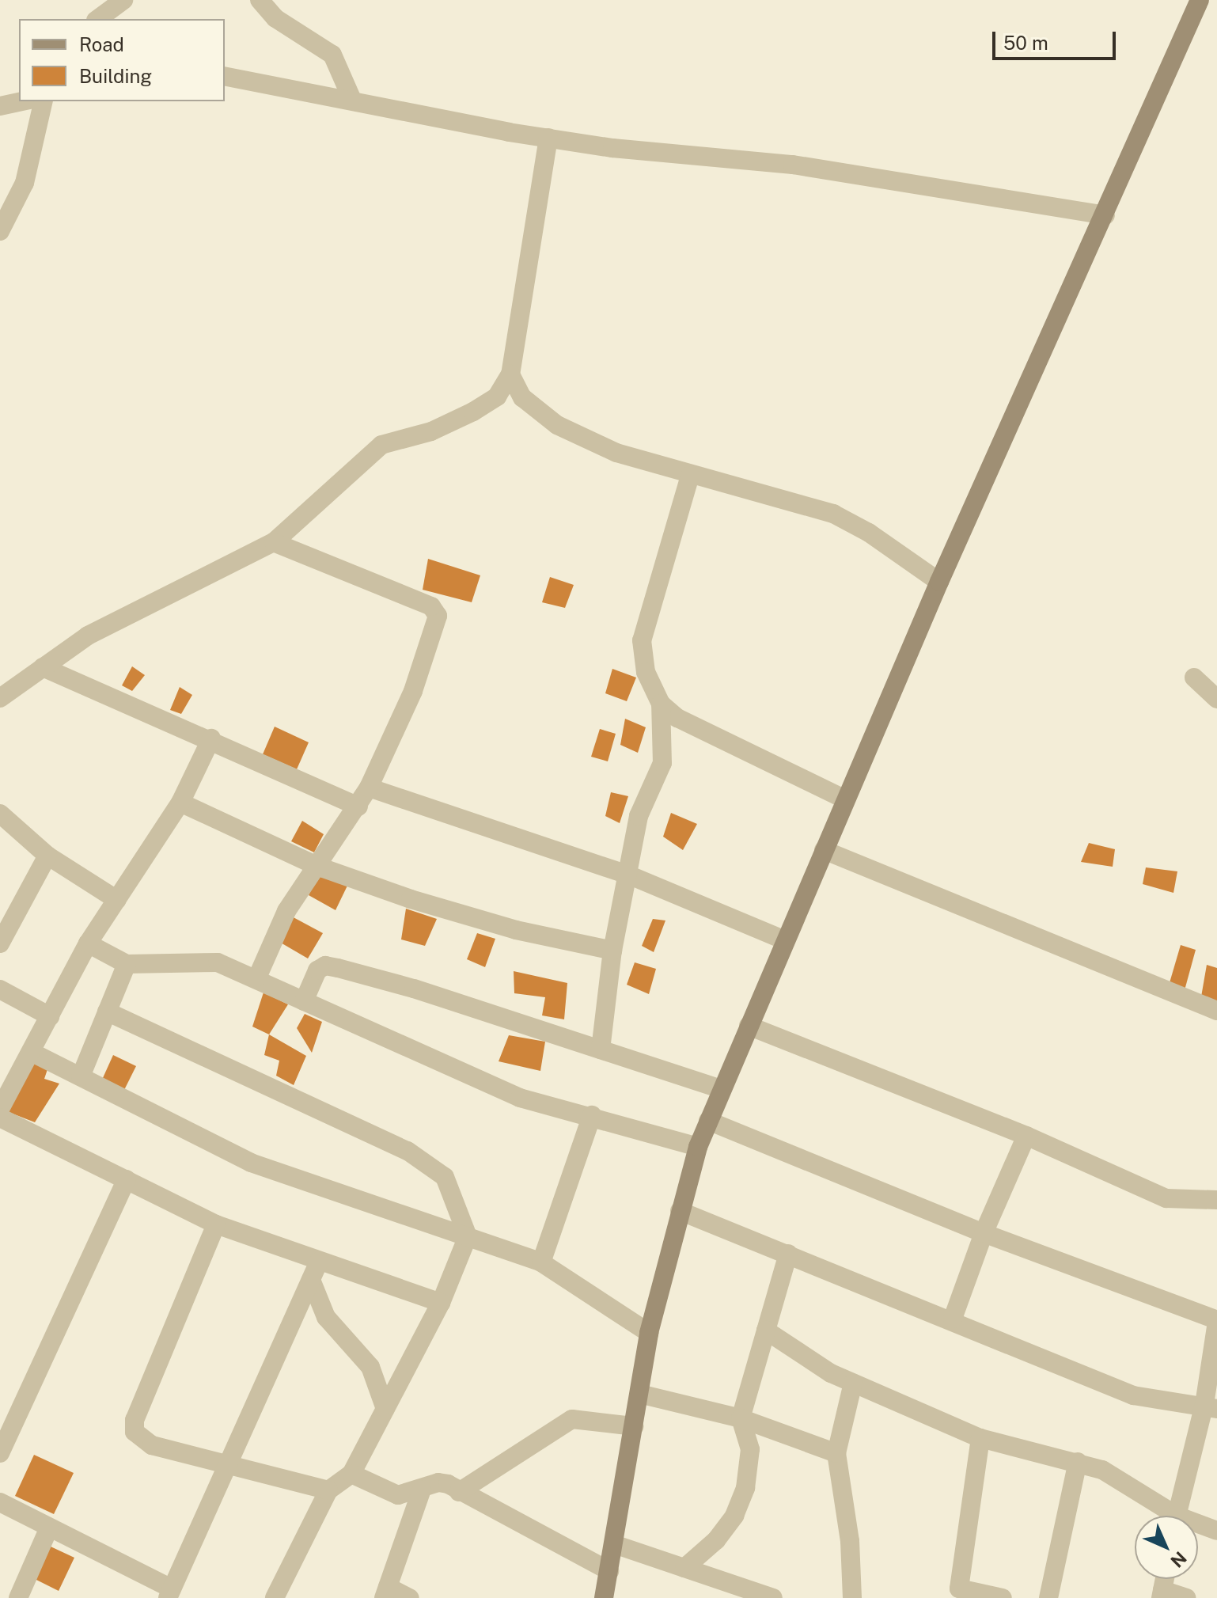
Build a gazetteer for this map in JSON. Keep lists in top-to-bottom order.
{
  "legend": ["Road", "Building"],
  "scale_bar": "50 m",
  "north": "bottom right"
}
